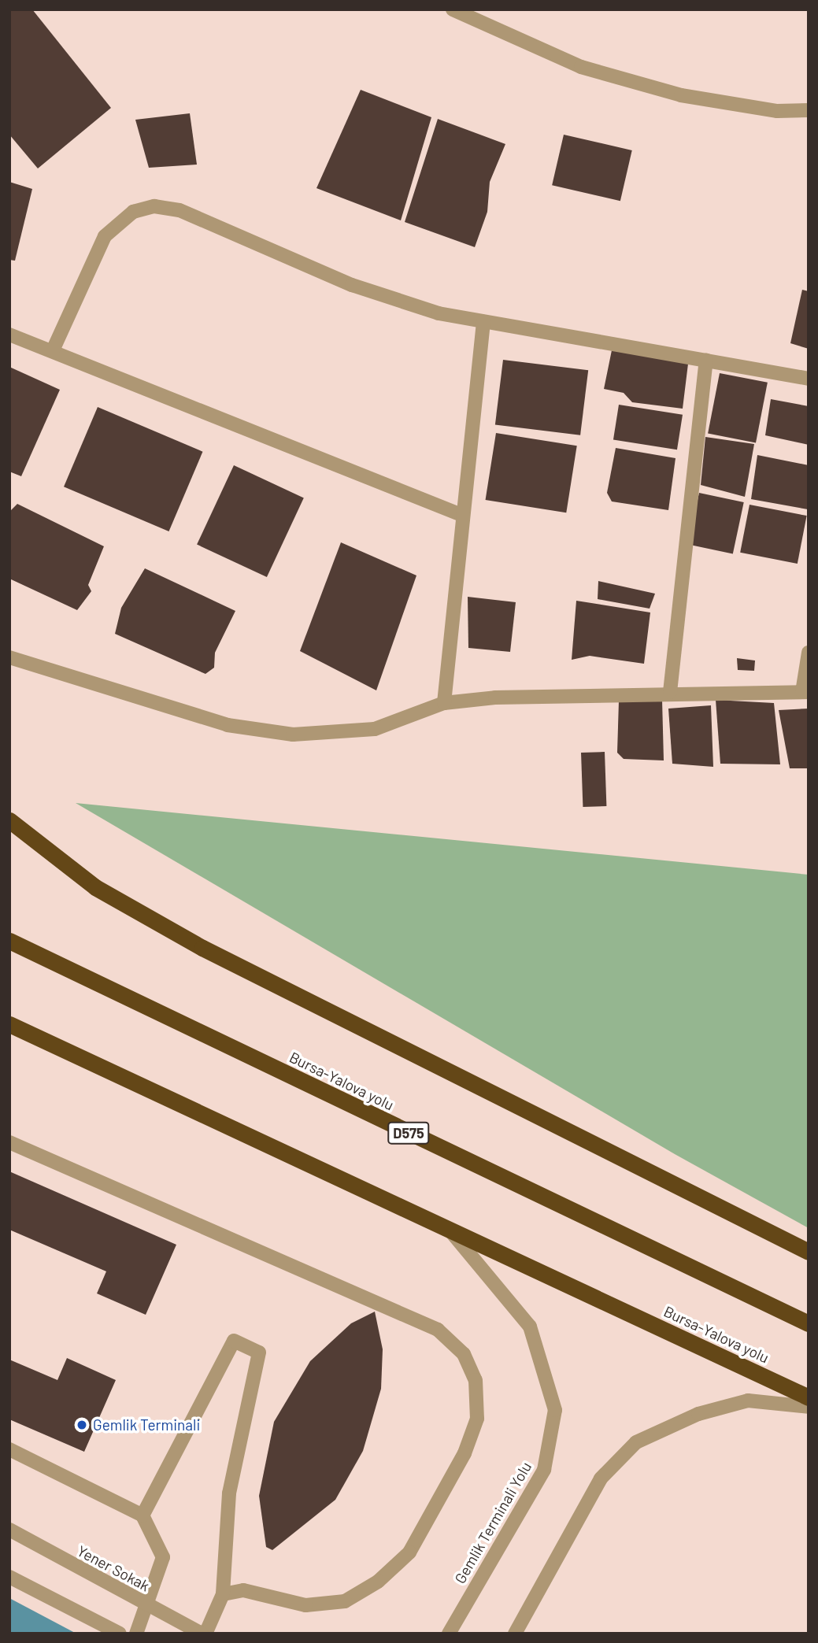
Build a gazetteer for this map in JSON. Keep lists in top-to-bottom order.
{
  "streets": {
    "highway": ["Bursa-Yalova yolu", "D575"],
    "street": ["Gemlik Terminali Yolu", "Yener Sokak"]
  },
  "crossings": [
    ["Bursa-Yalova yolu", "Gemlik Terminali Yolu"]
  ],
  "places": ["Gemlik Terminali"]
}
